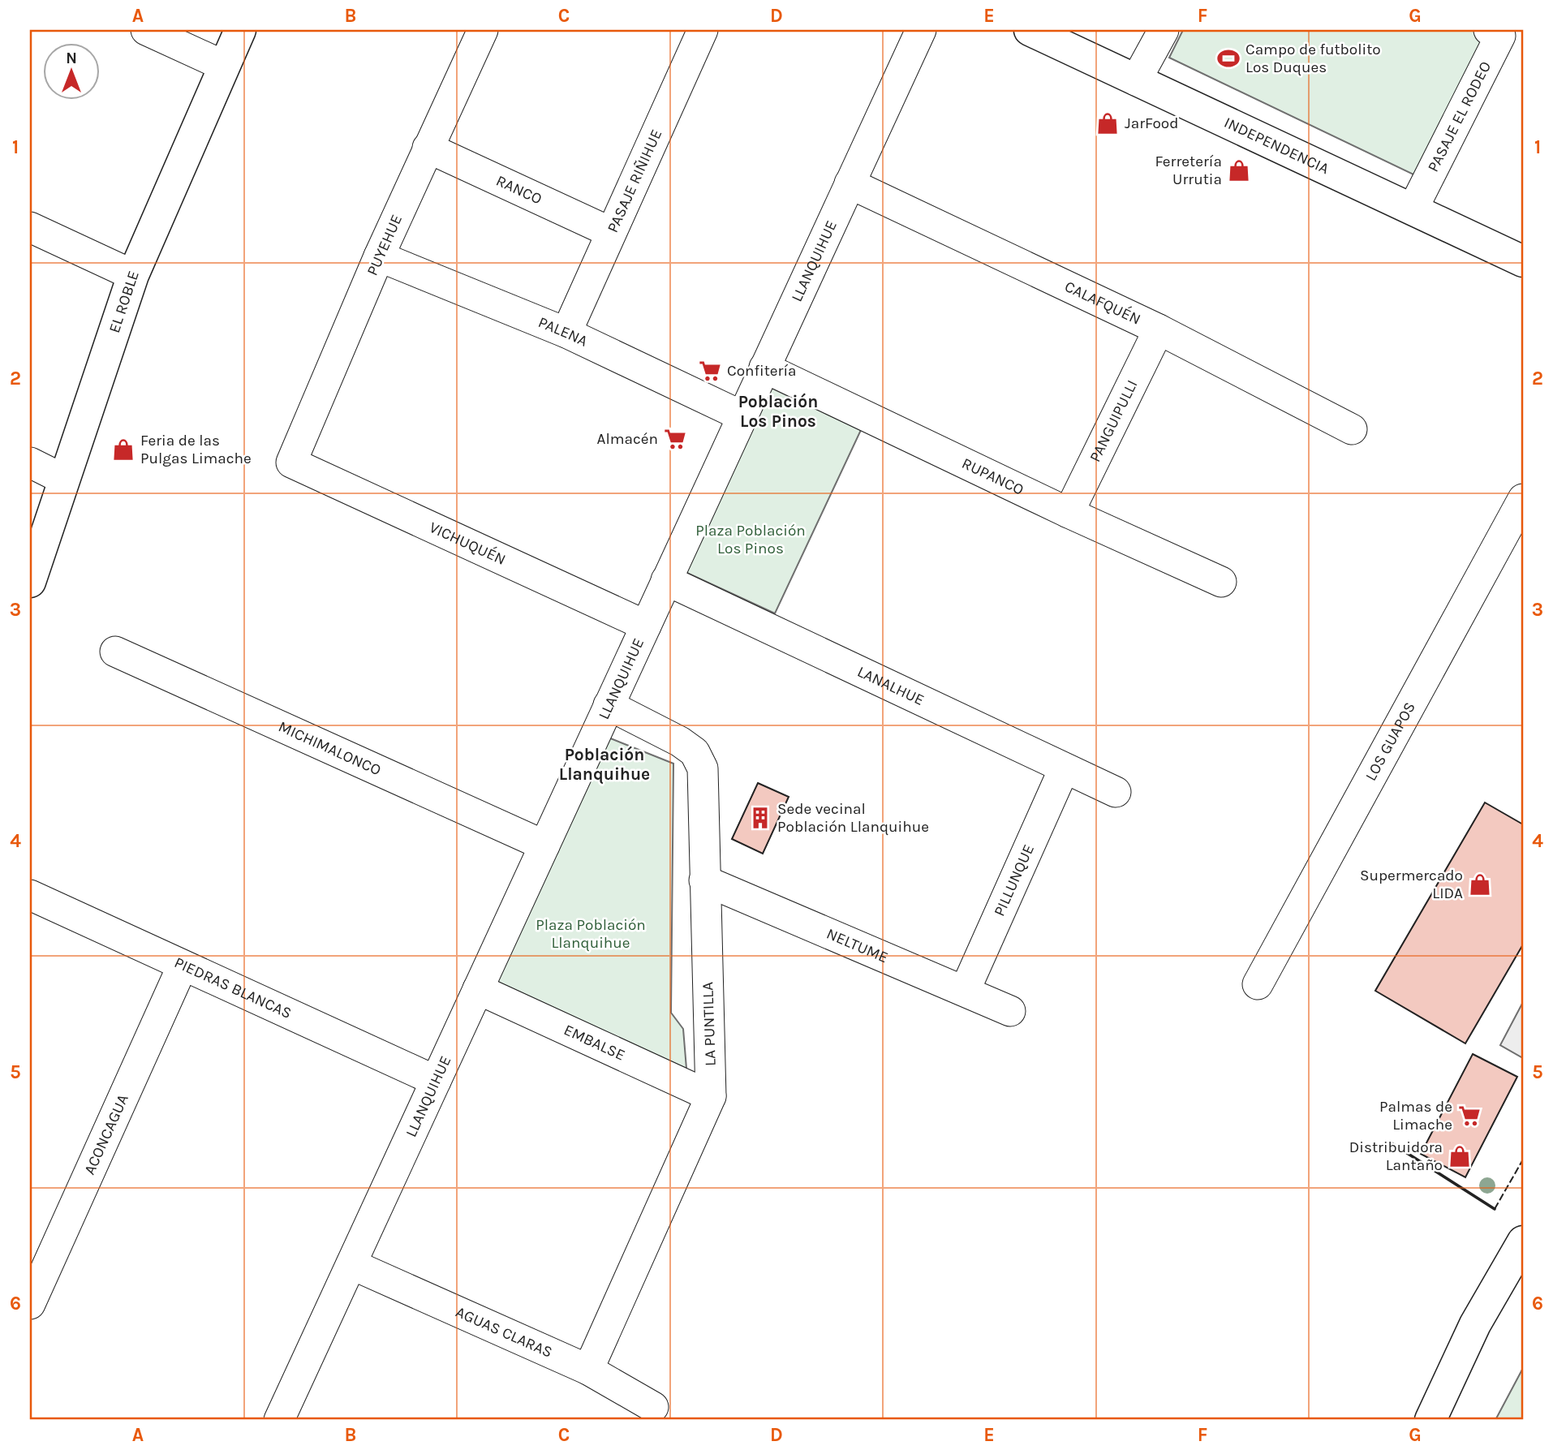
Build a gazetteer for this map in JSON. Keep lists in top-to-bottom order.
{
  "streets": {
    "main road": ["INDEPENDENCIA", "EL ROBLE"],
    "street": [
      "PASAJE EL RODEO",
      "PASAJE RIÑIHUE",
      "RANCO",
      "PUYEHUE",
      "LLANQUIHUE",
      "CALAFQUÉN",
      "PALENA",
      "PANGUIPULLI",
      "RUPANCO",
      "VICHUQUÉN",
      "LANALHUE",
      "LOS GUAPOS",
      "MICHIMALONCO",
      "PILLUNQUE",
      "NELTUME",
      "PIEDRAS BLANCAS",
      "LA PUNTILLA",
      "EMBALSE",
      "ACONCAGUA",
      "AGUAS CLARAS"
    ]
  },
  "crossings": [
    ["PASAJE EL RODEO", "INDEPENDENCIA"],
    ["PASAJE RIÑIHUE", "RANCO"],
    ["PASAJE RIÑIHUE", "PALENA"],
    ["RANCO", "PUYEHUE"],
    ["PUYEHUE", "PALENA"],
    ["PUYEHUE", "VICHUQUÉN"],
    ["LLANQUIHUE", "CALAFQUÉN"],
    ["LLANQUIHUE", "PALENA"],
    ["LLANQUIHUE", "RUPANCO"],
    ["LLANQUIHUE", "VICHUQUÉN"],
    ["LLANQUIHUE", "LANALHUE"],
    ["LLANQUIHUE", "MICHIMALONCO"],
    ["LLANQUIHUE", "PIEDRAS BLANCAS"],
    ["LLANQUIHUE", "LA PUNTILLA"],
    ["LLANQUIHUE", "EMBALSE"],
    ["LLANQUIHUE", "AGUAS CLARAS"],
    ["CALAFQUÉN", "PANGUIPULLI"],
    ["PANGUIPULLI", "RUPANCO"],
    ["LANALHUE", "PILLUNQUE"],
    ["PILLUNQUE", "NELTUME"],
    ["NELTUME", "LA PUNTILLA"],
    ["PIEDRAS BLANCAS", "ACONCAGUA"],
    ["LA PUNTILLA", "EMBALSE"],
    ["LA PUNTILLA", "AGUAS CLARAS"]
  ],
  "districts": ["Población Los Pinos", "Población Llanquihue"],
  "parks": ["Plaza Población Los Pinos", "Plaza Población Llanquihue"],
  "places": {
    "sports": ["Campo de futbolito Los Duques"],
    "shop": [
      "JarFood",
      "Ferretería Urrutia",
      "Feria de las Pulgas Limache",
      "Supermercado LIDA",
      "Distribuidora Lantaño"
    ],
    "supermarket": ["Confitería", "Almacén", "Palmas de Limache"],
    "building": ["Sede vecinal Población Llanquihue"]
  },
  "north": "top",
  "grid": {
    "columns": [
      "A",
      "B",
      "C",
      "D",
      "E",
      "F",
      "G"
    ],
    "rows": [
      "1",
      "2",
      "3",
      "4",
      "5",
      "6"
    ]
  }
}
